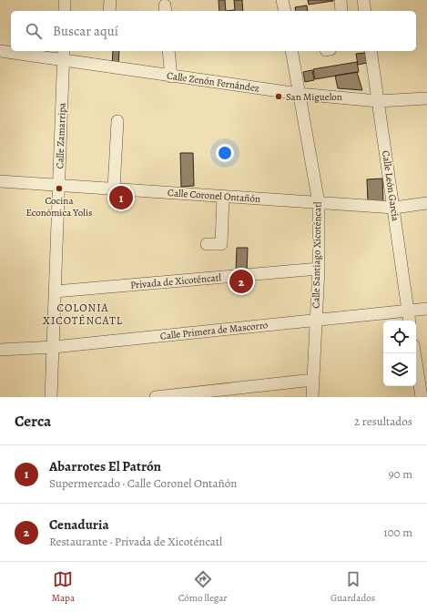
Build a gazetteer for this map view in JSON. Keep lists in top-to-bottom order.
{
  "streets": {
    "street": [
      "Calle Zenón Fernández",
      "Calle Zamarripa",
      "Calle León García",
      "Calle Coronel Ontañón",
      "Calle Santiago Xicoténcatl",
      "Privada de Xicoténcatl",
      "Calle Primera de Mascorro"
    ]
  },
  "crossings": [
    ["Calle Zenón Fernández", "Calle Zamarripa"],
    ["Calle Zenón Fernández", "Calle León García"],
    ["Calle Zenón Fernández", "Calle Santiago Xicoténcatl"],
    ["Calle Zamarripa", "Calle Coronel Ontañón"],
    ["Calle Zamarripa", "Privada de Xicoténcatl"],
    ["Calle Zamarripa", "Calle Primera de Mascorro"],
    ["Calle León García", "Calle Coronel Ontañón"],
    ["Calle León García", "Calle Primera de Mascorro"],
    ["Calle Coronel Ontañón", "Calle Santiago Xicoténcatl"],
    ["Calle Santiago Xicoténcatl", "Privada de Xicoténcatl"],
    ["Calle Santiago Xicoténcatl", "Calle Primera de Mascorro"]
  ],
  "districts": ["COLONIA XICOTÉNCATL"],
  "places": ["San Miguelon", "Cocina Económica Yolis"],
  "page": {
    "search": "Buscar aquí",
    "pins": ["1", "2"],
    "heading": ["Cerca", "2 resultados"],
    "list": [
      {
        "mark": "1",
        "name": "Abarrotes El Patrón",
        "note": "Supermercado · Calle Coronel Ontañón",
        "value": "90 m"
      },
      {
        "mark": "2",
        "name": "Cenaduria",
        "note": "Restaurante · Privada de Xicoténcatl",
        "value": "100 m"
      }
    ],
    "nav": ["Mapa", "Cómo llegar", "Guardados"]
  }
}
